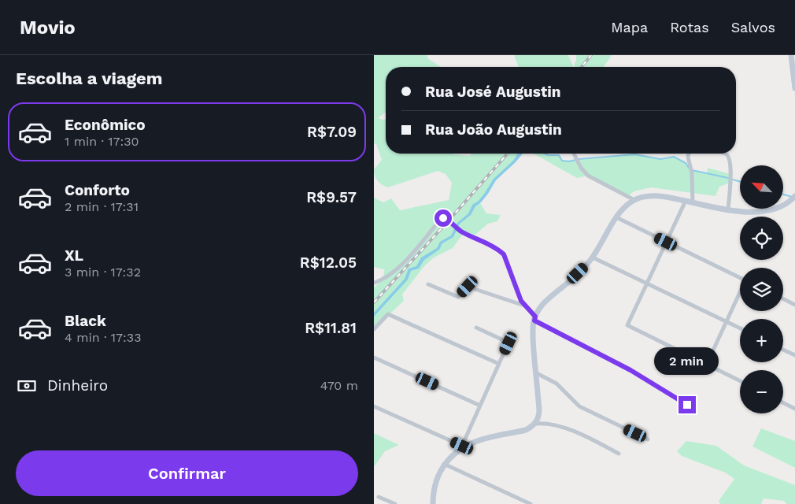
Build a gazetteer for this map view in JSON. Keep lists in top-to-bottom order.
{
  "north": "top left",
  "page": {
    "header": "Movio",
    "nav": ["Mapa", "Rotas", "Salvos"],
    "heading": "Escolha a viagem",
    "banner": ["Rua José Augustin", "Rua João Augustin"],
    "list": [
      {
        "name": "Econômico",
        "note": "1 min · 17:30",
        "value": "R$7.09"
      },
      {
        "name": "Conforto",
        "note": "2 min · 17:31",
        "value": "R$9.57"
      },
      {
        "name": "XL",
        "note": "3 min · 17:32",
        "value": "R$12.05"
      },
      {
        "name": "Black",
        "note": "4 min · 17:33",
        "value": "R$11.81"
      }
    ],
    "map_buttons": ["+", "−"],
    "bubble": "2 min",
    "pay": ["Dinheiro", "470 m"],
    "buttons": "Confirmar"
  }
}
